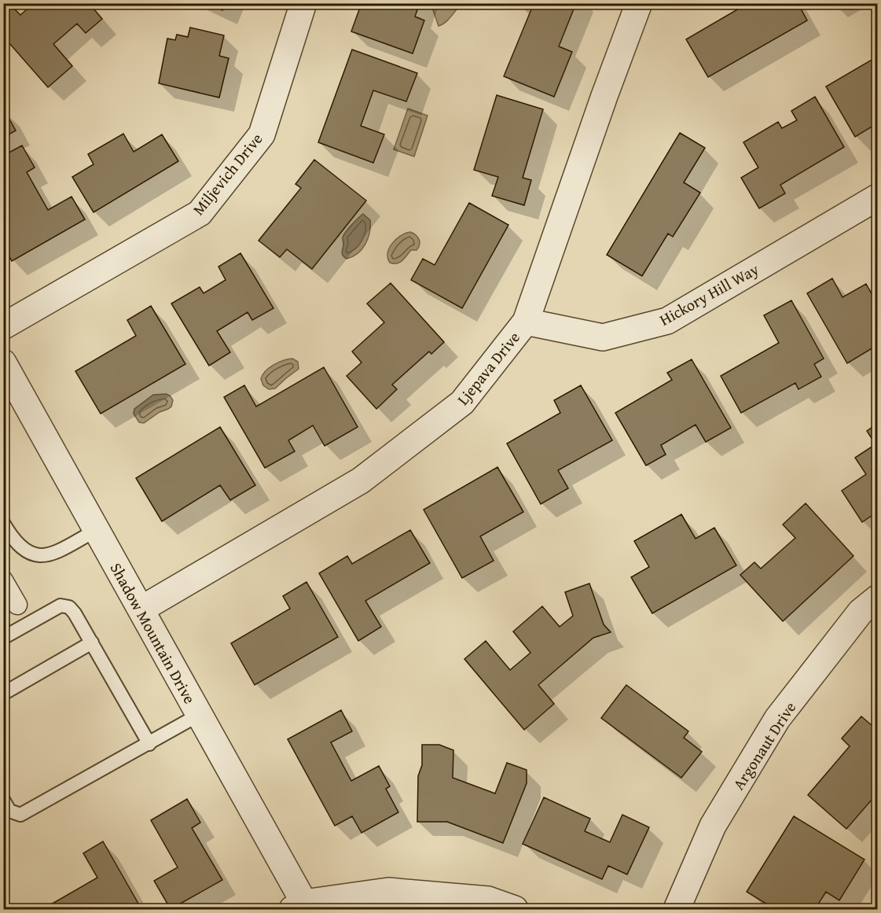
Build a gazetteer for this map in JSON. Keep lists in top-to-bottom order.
{
  "streets": {
    "street": [
      "Miljevich Drive",
      "Hickory Hill Way",
      "Ljepava Drive",
      "Shadow Mountain Drive",
      "Argonaut Drive"
    ]
  },
  "crossings": [
    ["Hickory Hill Way", "Ljepava Drive"],
    ["Ljepava Drive", "Shadow Mountain Drive"]
  ]
}
